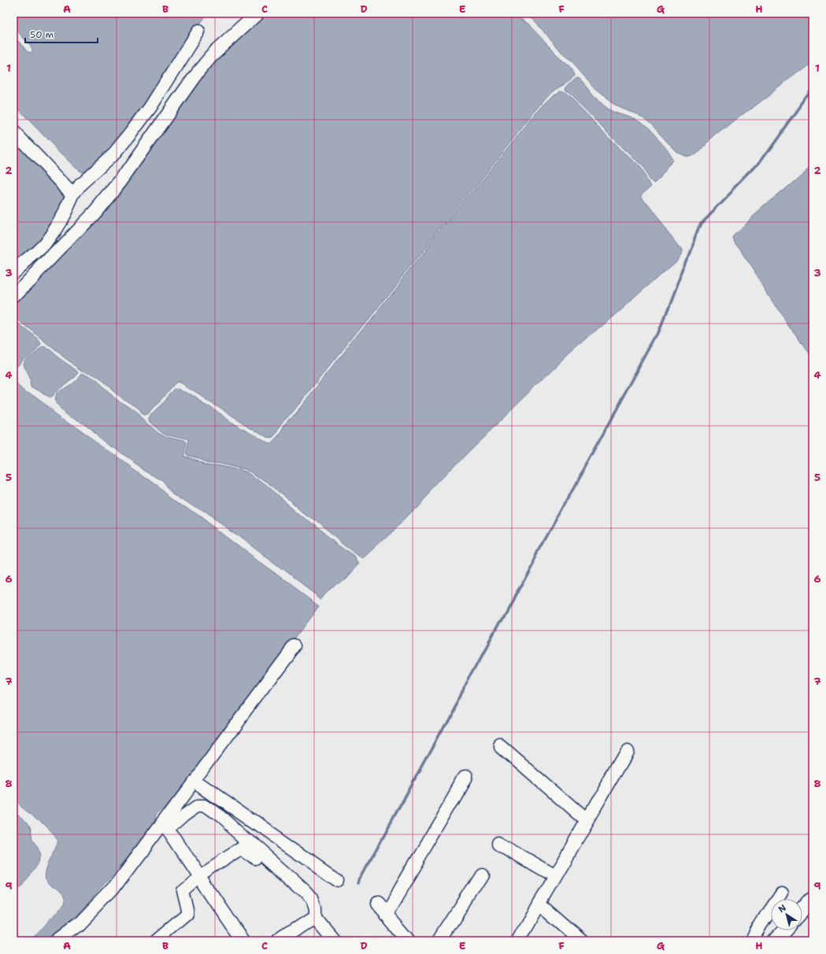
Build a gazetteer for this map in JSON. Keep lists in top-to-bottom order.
{
  "scale_bar": "50 m",
  "north": "top left",
  "grid": {
    "columns": [
      "A",
      "B",
      "C",
      "D",
      "E",
      "F",
      "G",
      "H"
    ],
    "rows": [
      "1",
      "2",
      "3",
      "4",
      "5",
      "6",
      "7",
      "8",
      "9"
    ]
  }
}
